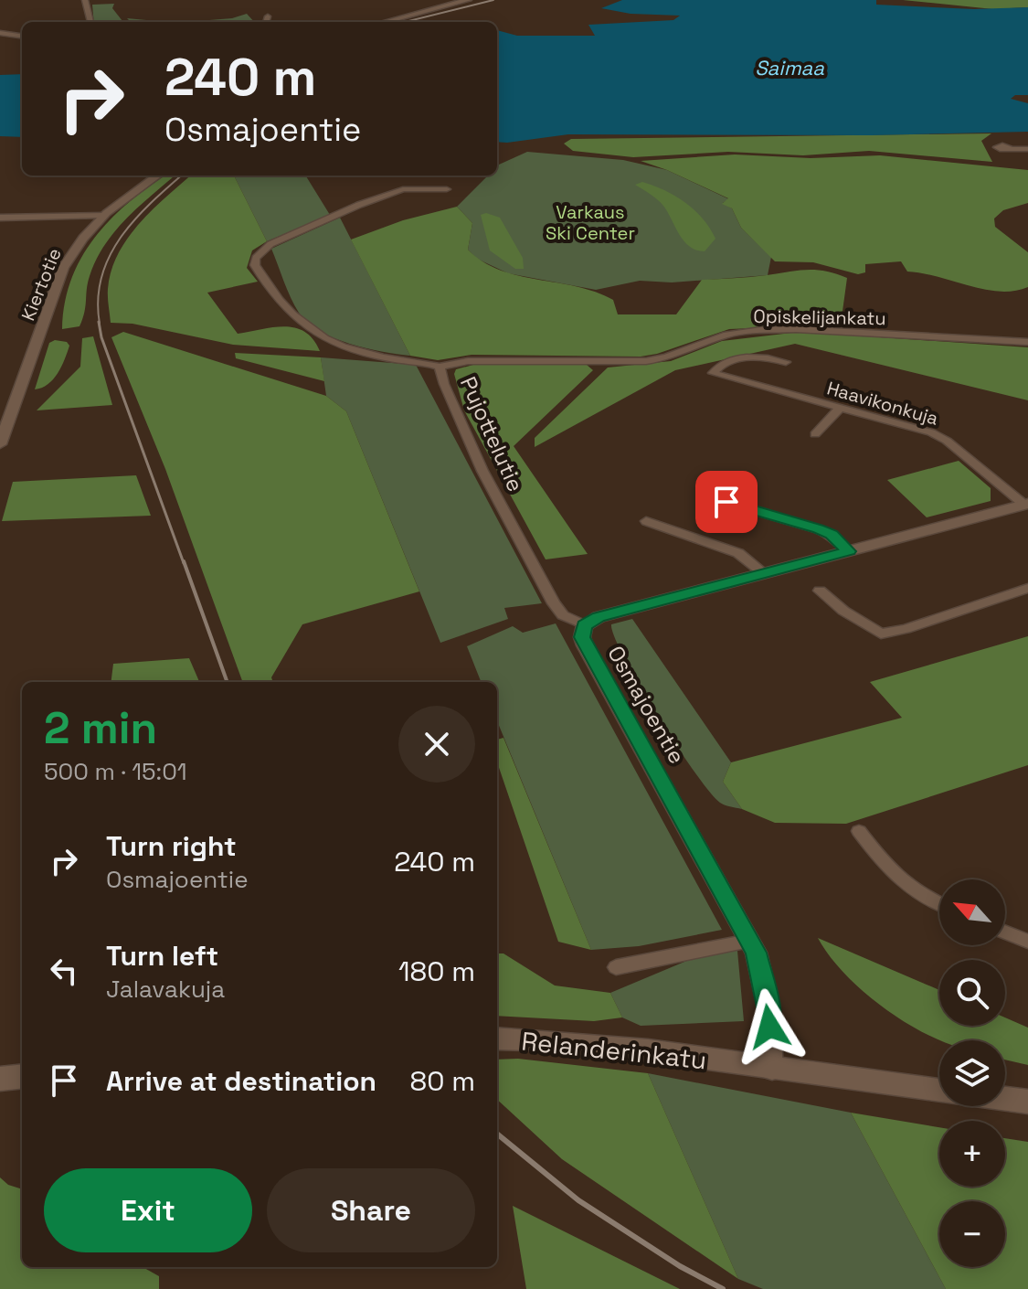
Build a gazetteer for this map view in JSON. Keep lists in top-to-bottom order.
{
  "streets": {
    "main road": ["Relanderinkatu"],
    "street": [
      "Kiertotie",
      "Opiskelijankatu",
      "Haavikonkuja",
      "Pujottelutie",
      "Osmajoentie"
    ]
  },
  "crossings": [
    ["Opiskelijankatu", "Pujottelutie"],
    ["Haavikonkuja", "Osmajoentie"],
    ["Pujottelutie", "Osmajoentie"],
    ["Osmajoentie", "Relanderinkatu"]
  ],
  "water": ["Saimaa"],
  "parks": ["Varkaus Ski Center"],
  "north": "top left",
  "page": {
    "turn": ["240 m", "Osmajoentie"],
    "heading": ["2 min", "500 m · 15:01"],
    "list": [
      {
        "name": "Turn right",
        "note": "Osmajoentie",
        "value": "240 m"
      },
      {
        "name": "Turn left",
        "note": "Jalavakuja",
        "value": "180 m"
      },
      {
        "name": "Arrive at destination",
        "value": "80 m"
      }
    ],
    "map_buttons": ["+", "−"],
    "buttons": ["Exit", "Share"]
  }
}
